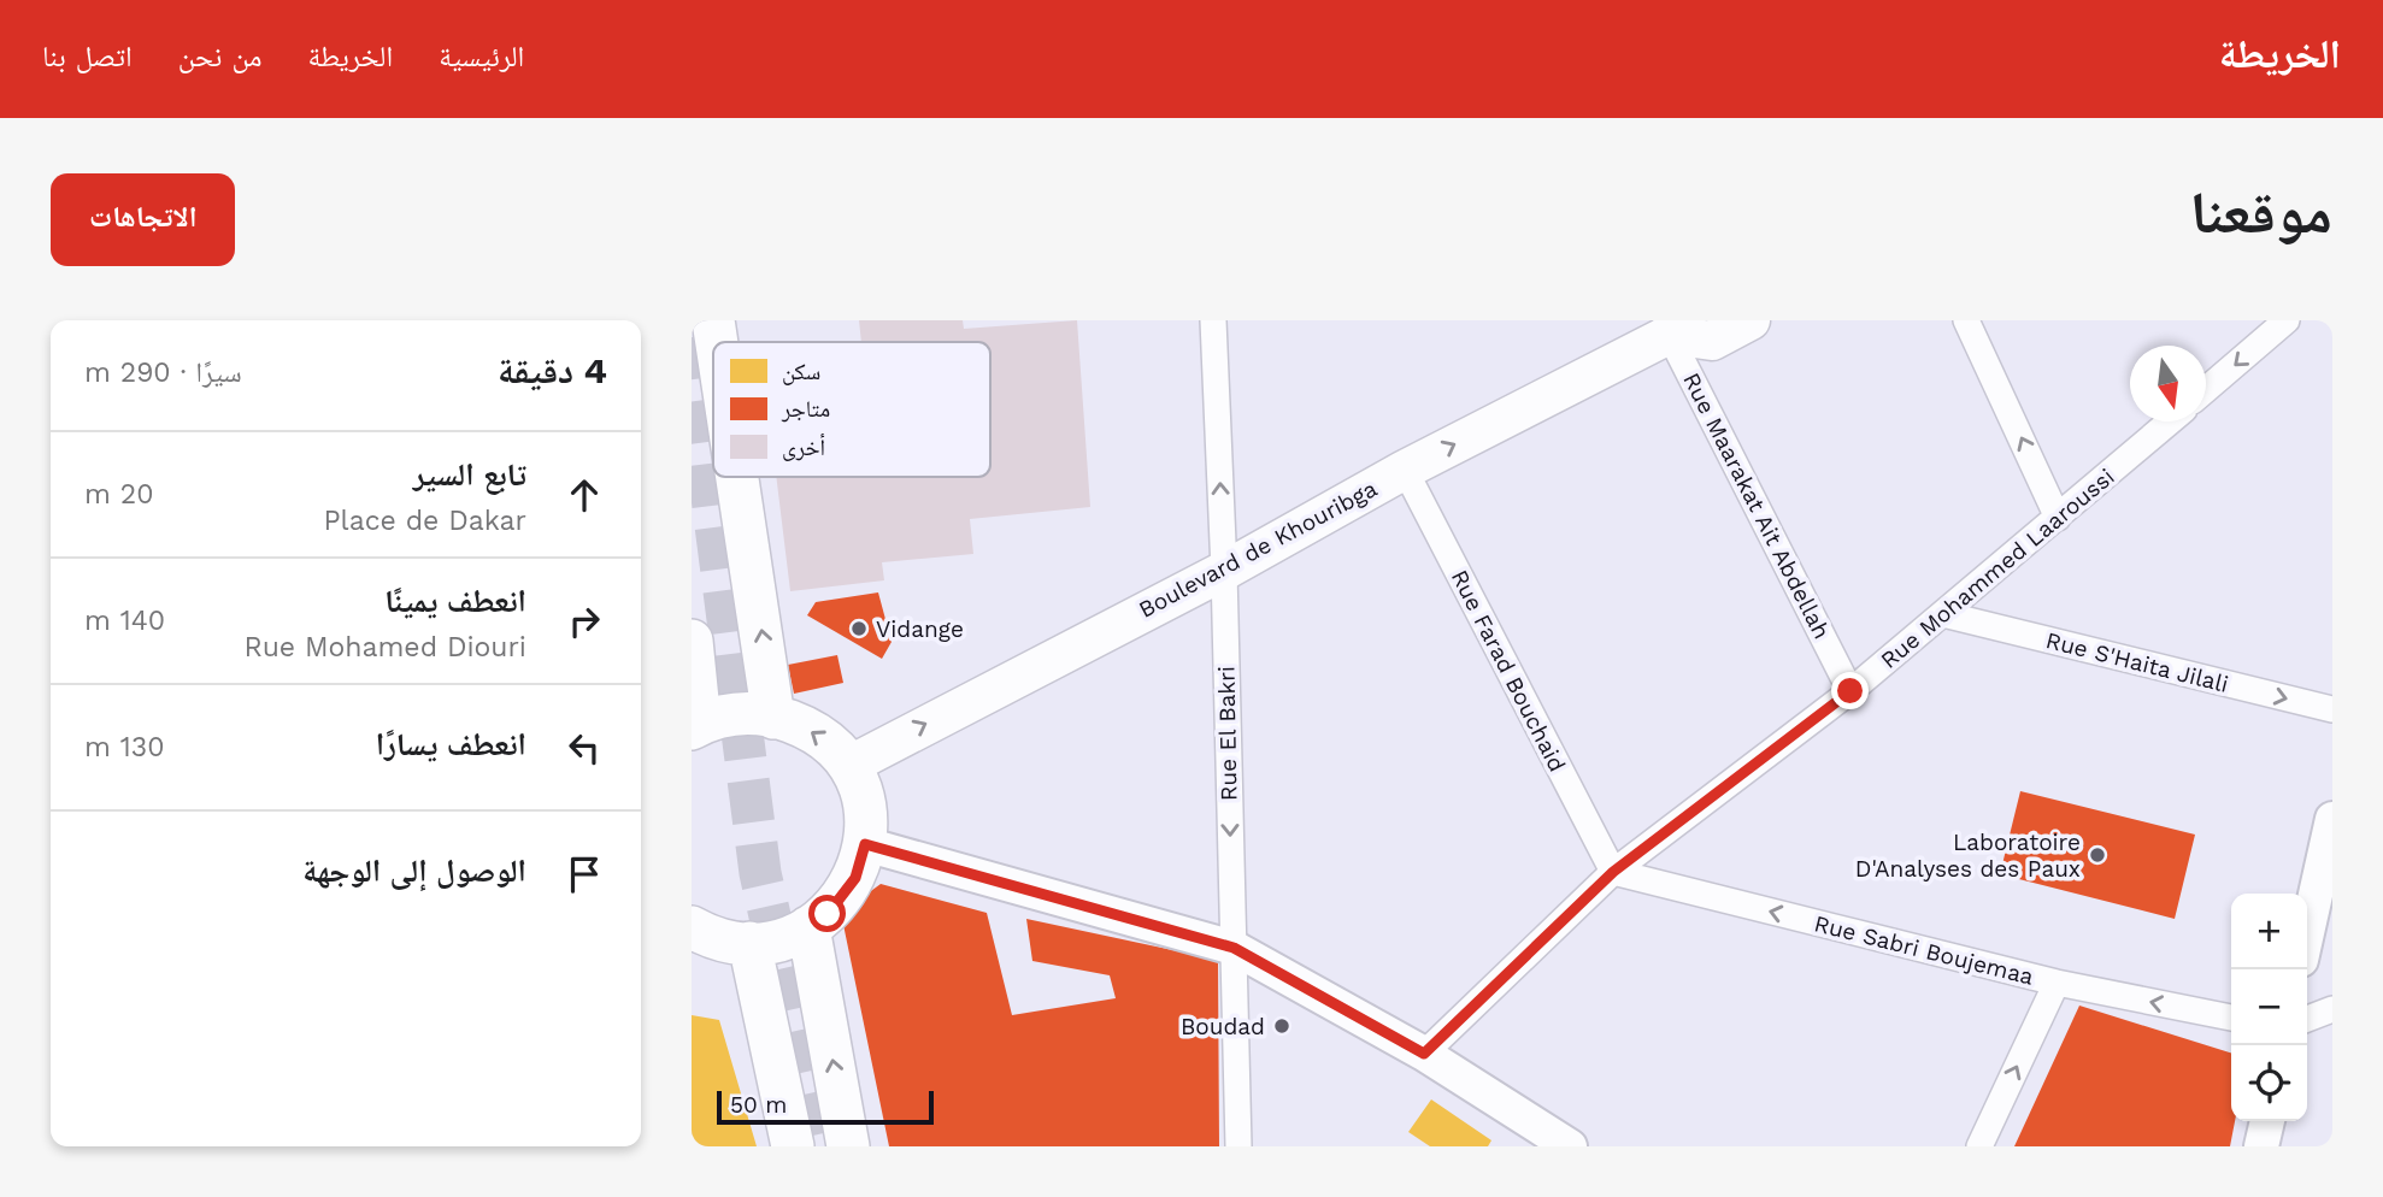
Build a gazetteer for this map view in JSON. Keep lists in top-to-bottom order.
{
  "streets": {
    "main road": ["Boulevard de Khouribga"],
    "street": [
      "Rue Maarakat Ait Abdellah",
      "Rue Mohammed Laaroussi",
      "Rue S'Haita Jilali",
      "Rue Farad Bouchaid",
      "Rue El Bakri",
      "Rue Sabri Boujemaa"
    ]
  },
  "crossings": [
    ["Rue Maarakat Ait Abdellah", "Boulevard de Khouribga"],
    ["Rue Maarakat Ait Abdellah", "Rue Mohammed Laaroussi"],
    ["Boulevard de Khouribga", "Rue Farad Bouchaid"],
    ["Boulevard de Khouribga", "Rue El Bakri"],
    ["Rue Mohammed Laaroussi", "Rue S'Haita Jilali"],
    ["Rue Mohammed Laaroussi", "Rue Farad Bouchaid"],
    ["Rue Mohammed Laaroussi", "Rue Sabri Boujemaa"],
    ["Rue Farad Bouchaid", "Rue Sabri Boujemaa"]
  ],
  "one_way": ["Boulevard de Khouribga", "Rue S'Haita Jilali", "Rue Sabri Boujemaa"],
  "places": ["Vidange", "Laboratoire D'Analyses des Paux", "Boudad"],
  "legend": ["سكن", "متاجر", "أخرى"],
  "scale_bar": "50 m",
  "north": "bottom",
  "page": {
    "header": "الخريطة",
    "nav": [
      "الرئيسية",
      "الخريطة",
      "من نحن",
      "اتصل بنا"
    ],
    "title": "موقعنا",
    "buttons": "الاتجاهات",
    "heading": ["4 دقيقة", "سيرًا · 290 m"],
    "list": [
      ["تابع السير", "Place de Dakar", "20 m"],
      ["انعطف يمينًا", "Rue Mohamed Diouri", "140 m"],
      ["انعطف يسارًا", "130 m"],
      "الوصول إلى الوجهة"
    ],
    "map_buttons": ["+", "−"],
    "scale": "50 m"
  }
}
